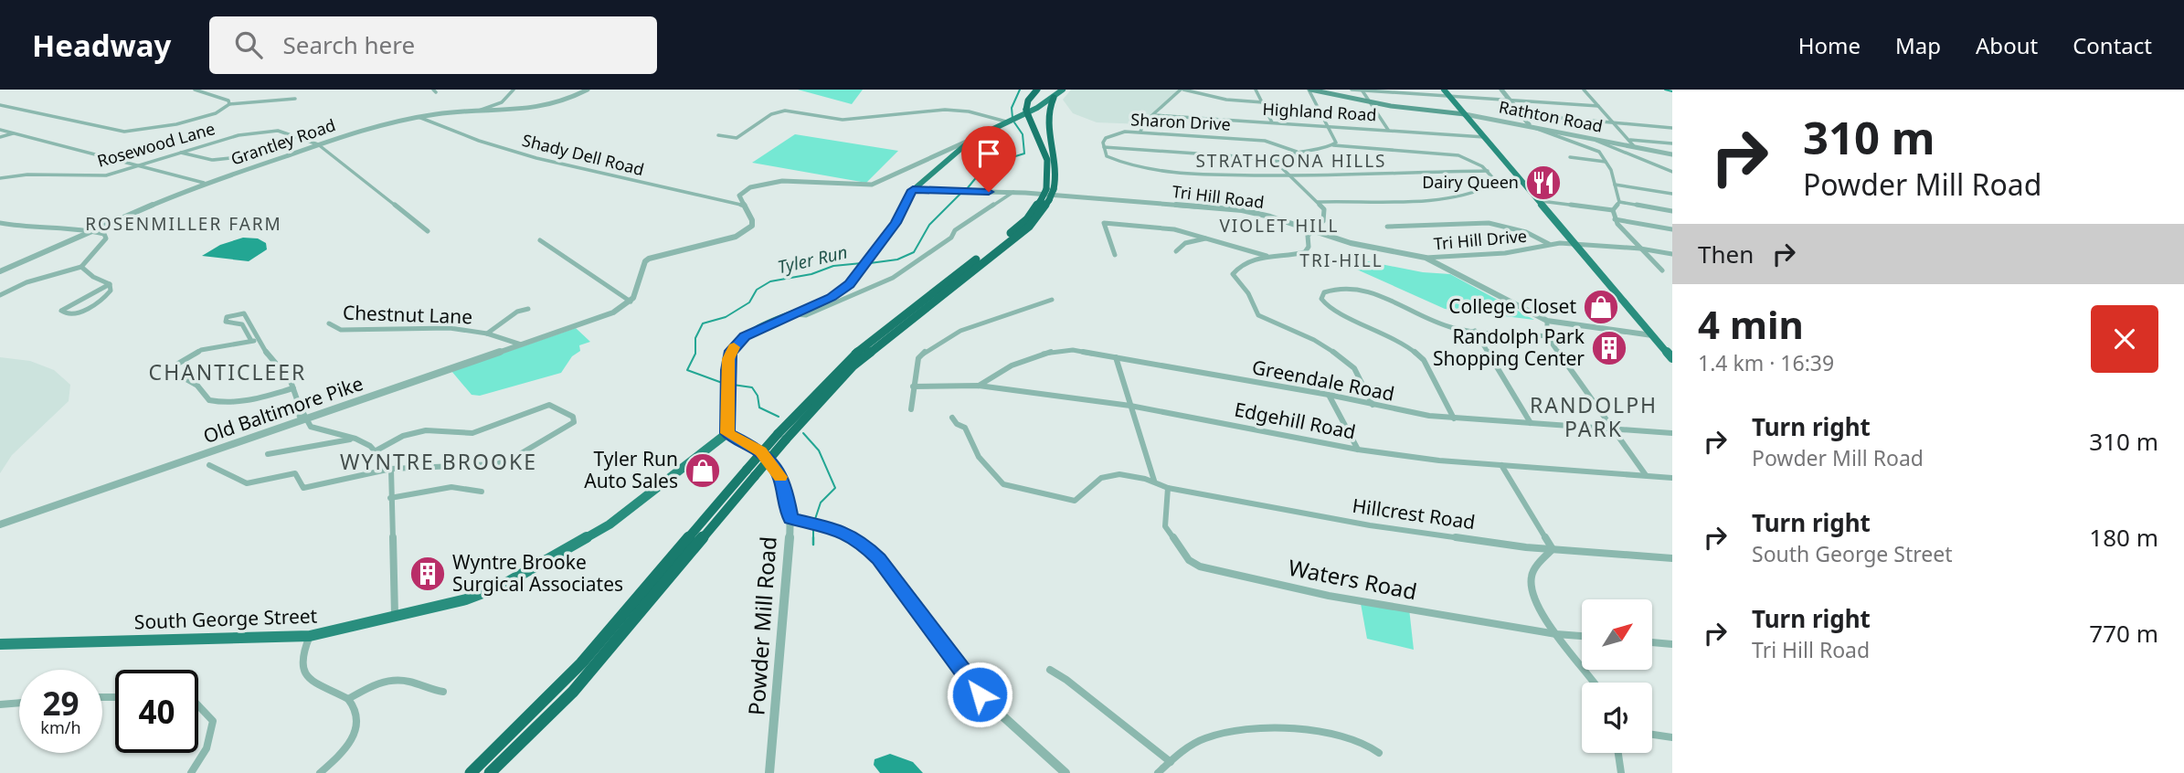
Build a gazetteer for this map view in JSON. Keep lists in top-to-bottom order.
{
  "streets": {
    "main road": ["Rathton Road", "South George Street"],
    "street": [
      "Highland Road",
      "Sharon Drive",
      "Grantley Road",
      "Rosewood Lane",
      "Shady Dell Road",
      "Tri Hill Road",
      "Tri Hill Drive",
      "Chestnut Lane",
      "Greendale Road",
      "Old Baltimore Pike",
      "Edgehill Road",
      "Hillcrest Road",
      "Waters Road",
      "Powder Mill Road"
    ]
  },
  "crossings": [
    ["Grantley Road", "Rosewood Lane"],
    ["Grantley Road", "Shady Dell Road"],
    ["Tri Hill Road", "Tri Hill Drive"],
    ["Chestnut Lane", "Old Baltimore Pike"],
    ["Greendale Road", "Edgehill Road"],
    ["Hillcrest Road", "Waters Road"],
    ["South George Street", "Powder Mill Road"]
  ],
  "districts": [
    "STRATHCONA HILLS",
    "ROSENMILLER FARM",
    "VIOLET HILL",
    "TRI-HILL",
    "CHANTICLEER",
    "RANDOLPH PARK",
    "WYNTRE BROOKE"
  ],
  "water": ["Tyler Run"],
  "places": {
    "restaurant": ["Dairy Queen"],
    "shop": ["College Closet", "Tyler Run Auto Sales"],
    "building": ["Randolph Park Shopping Center", "Wyntre Brooke Surgical Associates"]
  },
  "north": "top right",
  "page": {
    "header": "Headway",
    "search": "Search here",
    "nav": [
      "Home",
      "Map",
      "About",
      "Contact"
    ],
    "turn": ["310 m", "Powder Mill Road"],
    "then": "Then",
    "heading": ["4 min", "1.4 km · 16:39"],
    "list": [
      {
        "name": "Turn right",
        "note": "Powder Mill Road",
        "value": "310 m"
      },
      {
        "name": "Turn right",
        "note": "South George Street",
        "value": "180 m"
      },
      {
        "name": "Turn right",
        "note": "Tri Hill Road",
        "value": "770 m"
      }
    ],
    "speed": "29 km/h",
    "limit": "40"
  }
}
